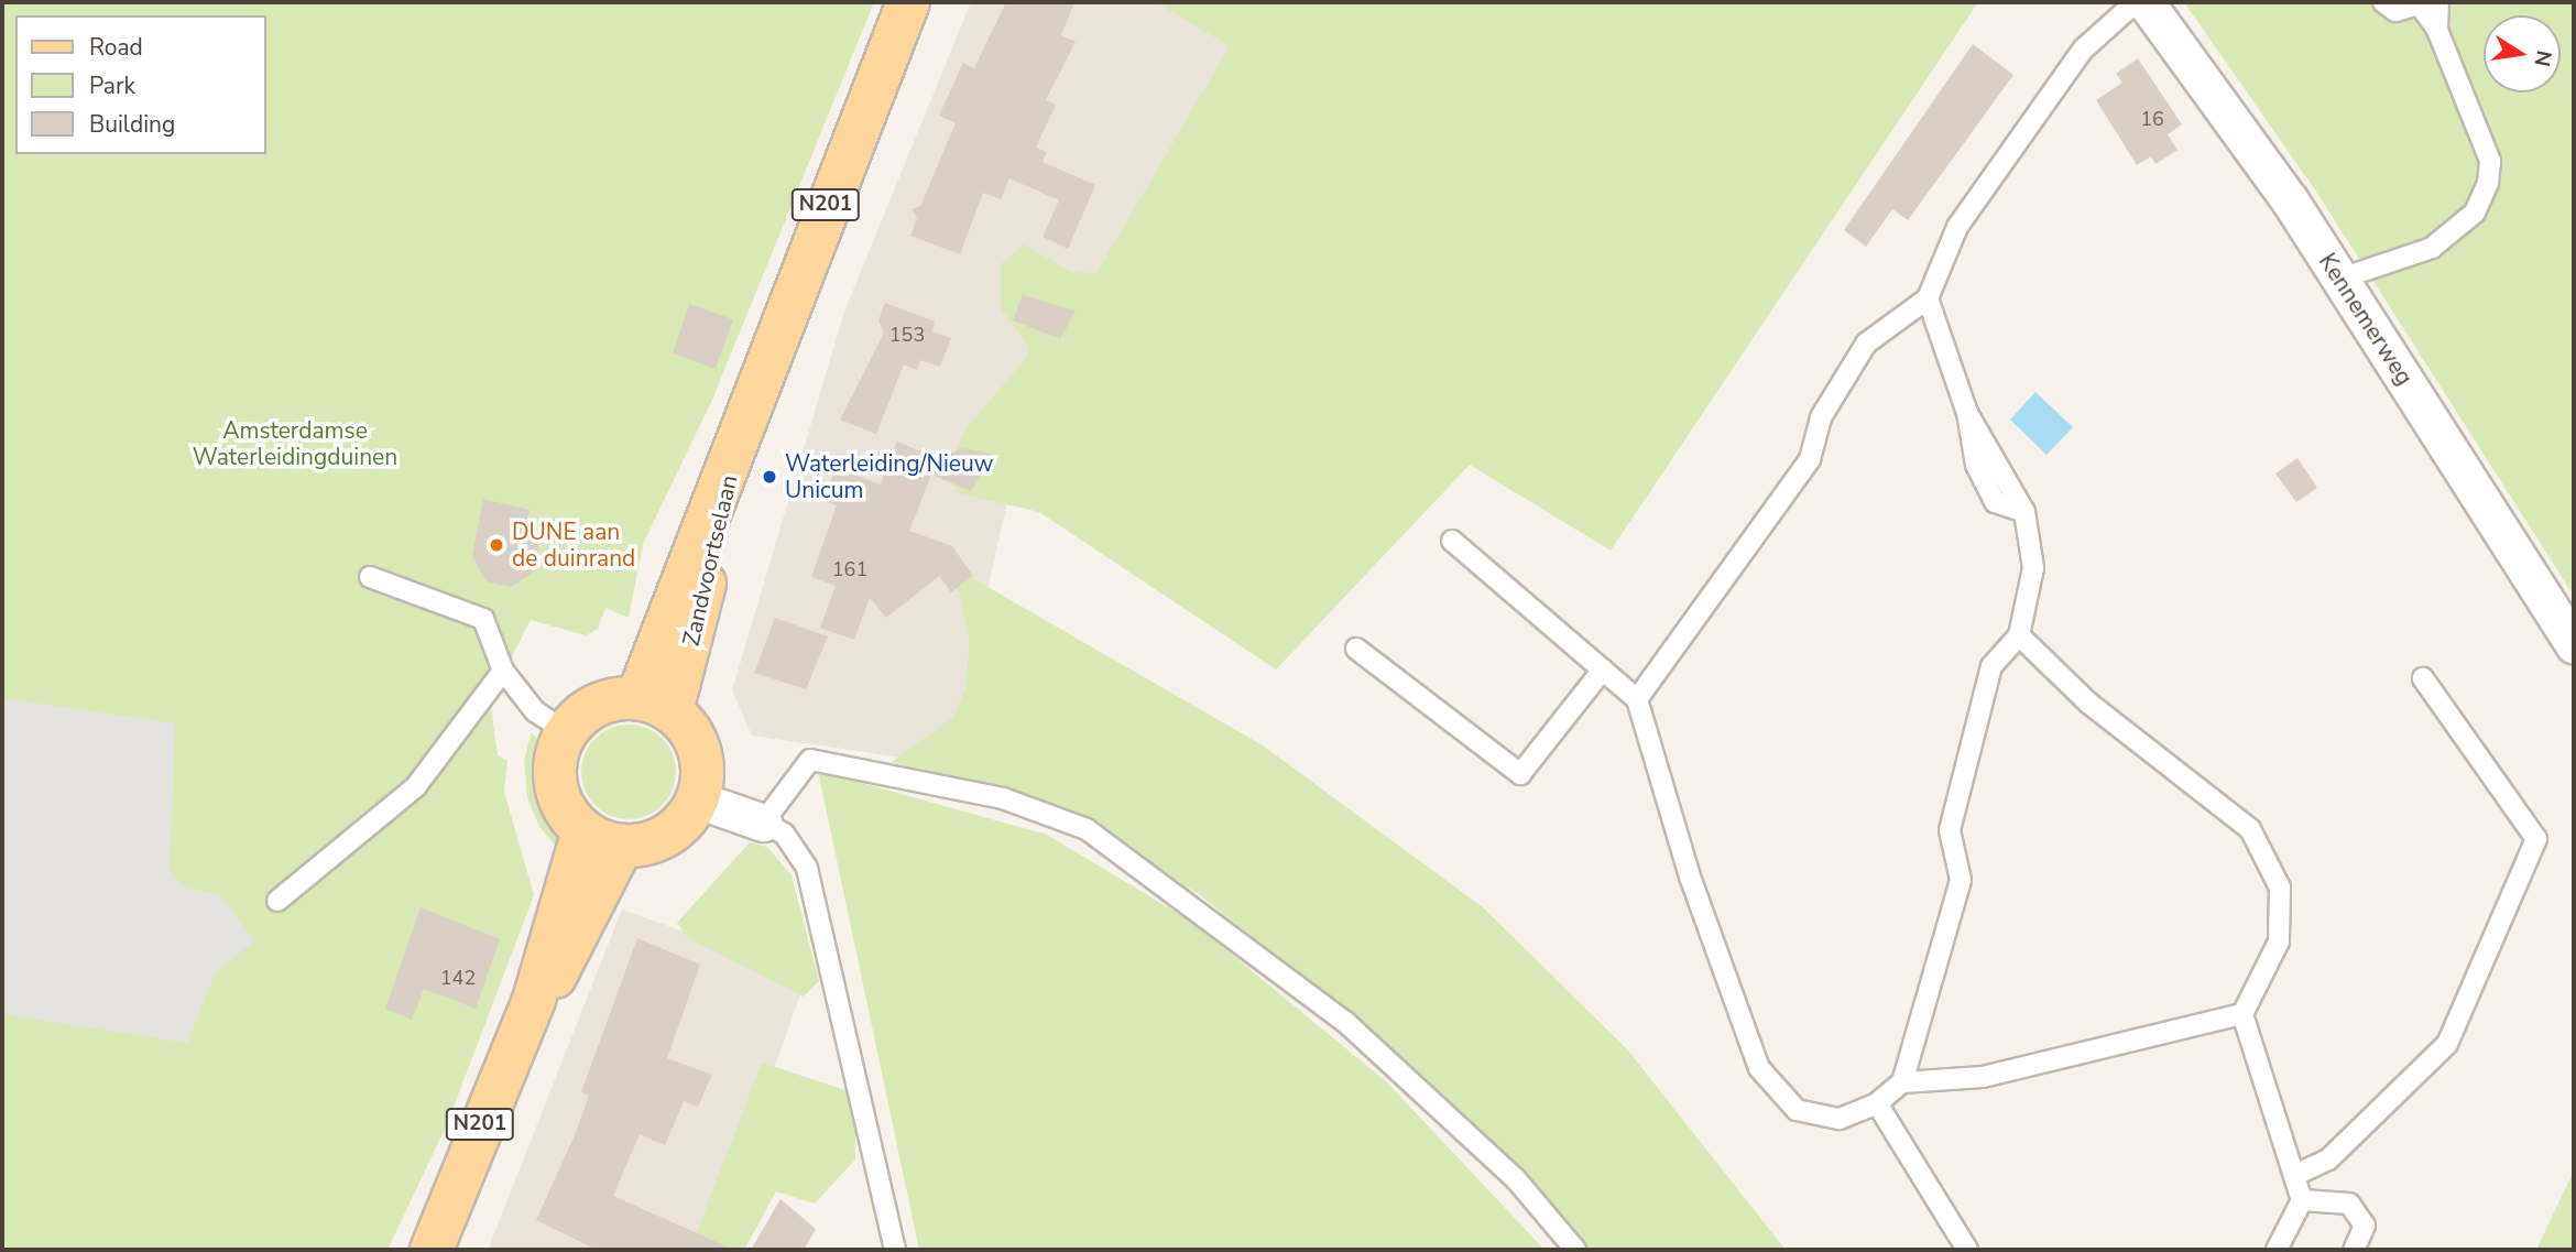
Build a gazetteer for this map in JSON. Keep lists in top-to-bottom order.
{
  "streets": {
    "main road": ["N201", "Zandvoortselaan"],
    "street": ["Kennemerweg"]
  },
  "crossings": [
    ["N201", "Zandvoortselaan"]
  ],
  "parks": ["Amsterdamse Waterleidingduinen"],
  "places": ["Waterleiding/Nieuw Unicum", "DUNE aan de duinrand"],
  "house_numbers": [
    "16",
    "153",
    "161",
    "142"
  ],
  "legend": ["Road", "Park", "Building"],
  "north": "right"
}
